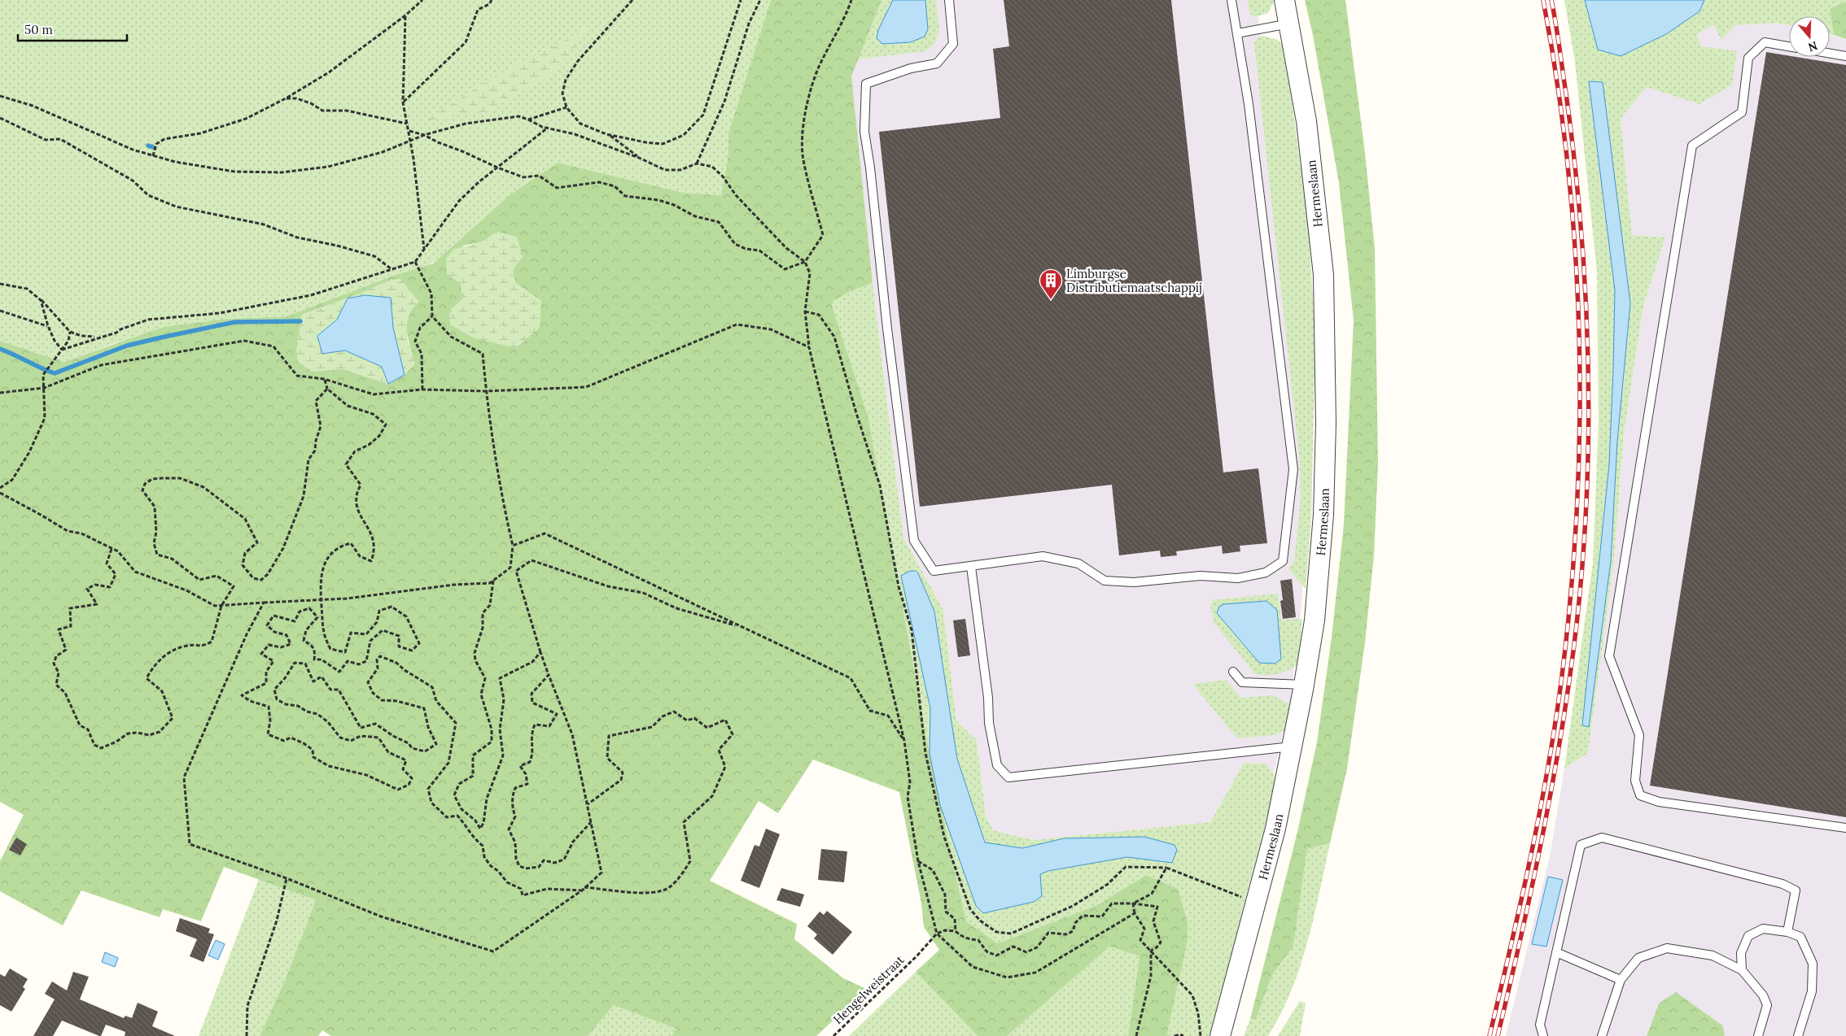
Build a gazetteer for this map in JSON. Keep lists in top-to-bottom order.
{
  "streets": {
    "street": ["Hermeslaan"],
    "path": ["Hengelweistraat"]
  },
  "places": {
    "building": ["Limburgse Distributiemaatschappij"]
  },
  "scale_bar": "50 m",
  "north": "bottom"
}
